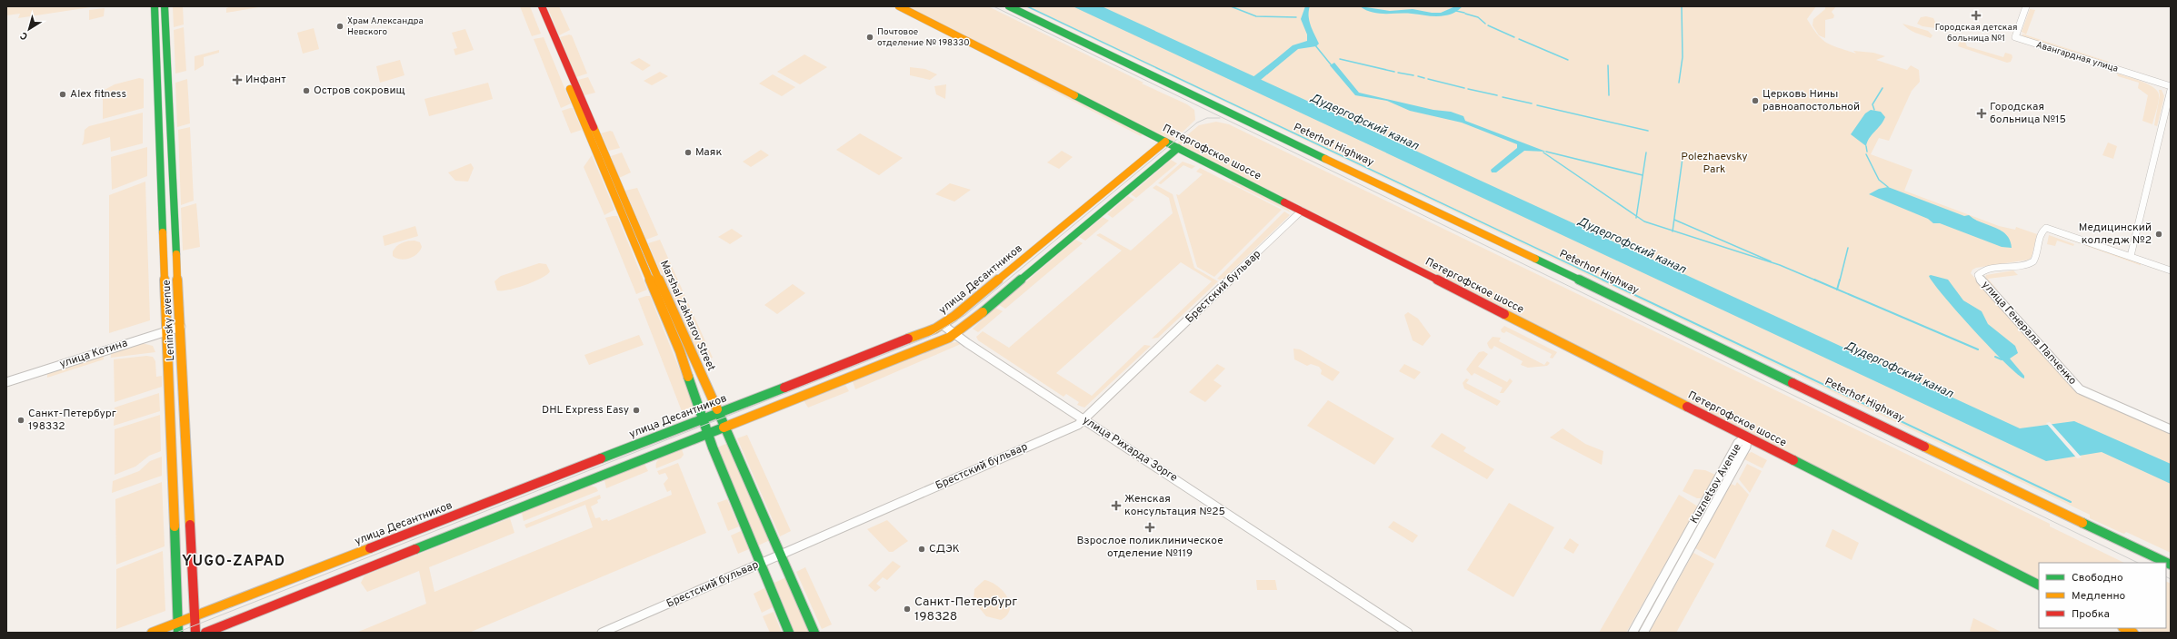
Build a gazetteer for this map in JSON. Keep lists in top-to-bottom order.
{
  "streets": {
    "street": [
      "Авангардная улица",
      "Peterhof Highway",
      "Петергофское шоссе",
      "улица Десантников",
      "Брестский бульвар",
      "Marshal Zakharov Street",
      "Leninsky avenue",
      "улица Генерала Папченко",
      "улица Котина",
      "улица Рихарда Зорге",
      "Kuznetsov Avenue"
    ]
  },
  "crossings": [
    ["Петергофское шоссе", "улица Десантников"],
    ["Петергофское шоссе", "Брестский бульвар"],
    ["Петергофское шоссе", "Kuznetsov Avenue"],
    ["улица Десантников", "Marshal Zakharov Street"],
    ["улица Десантников", "Leninsky avenue"],
    ["улица Десантников", "улица Рихарда Зорге"],
    ["Брестский бульвар", "Marshal Zakharov Street"],
    ["Брестский бульвар", "улица Рихарда Зорге"],
    ["Leninsky avenue", "улица Котина"]
  ],
  "districts": ["YUGO-ZAPAD"],
  "water": ["Дудергофский канал"],
  "parks": ["Polezhaevsky Park"],
  "places": {
    "health": [
      "Городская детская больница №1",
      "Инфант",
      "Городская больница №15",
      "Женская консультация №25",
      "Взрослое поликлиническое отделение №119"
    ],
    "other": [
      "Храм Александра Невского",
      "Почтовое отделение № 198330",
      "Остров сокровищ",
      "Alex fitness",
      "Церковь Нины равноапостольной",
      "Маяк",
      "Медицинский колледж №2",
      "DHL Express Easy",
      "Санкт-Петербург 198332",
      "СДЭК",
      "Санкт-Петербург 198328"
    ]
  },
  "legend": ["Свободно", "Медленно", "Пробка"],
  "north": "bottom left"
}
